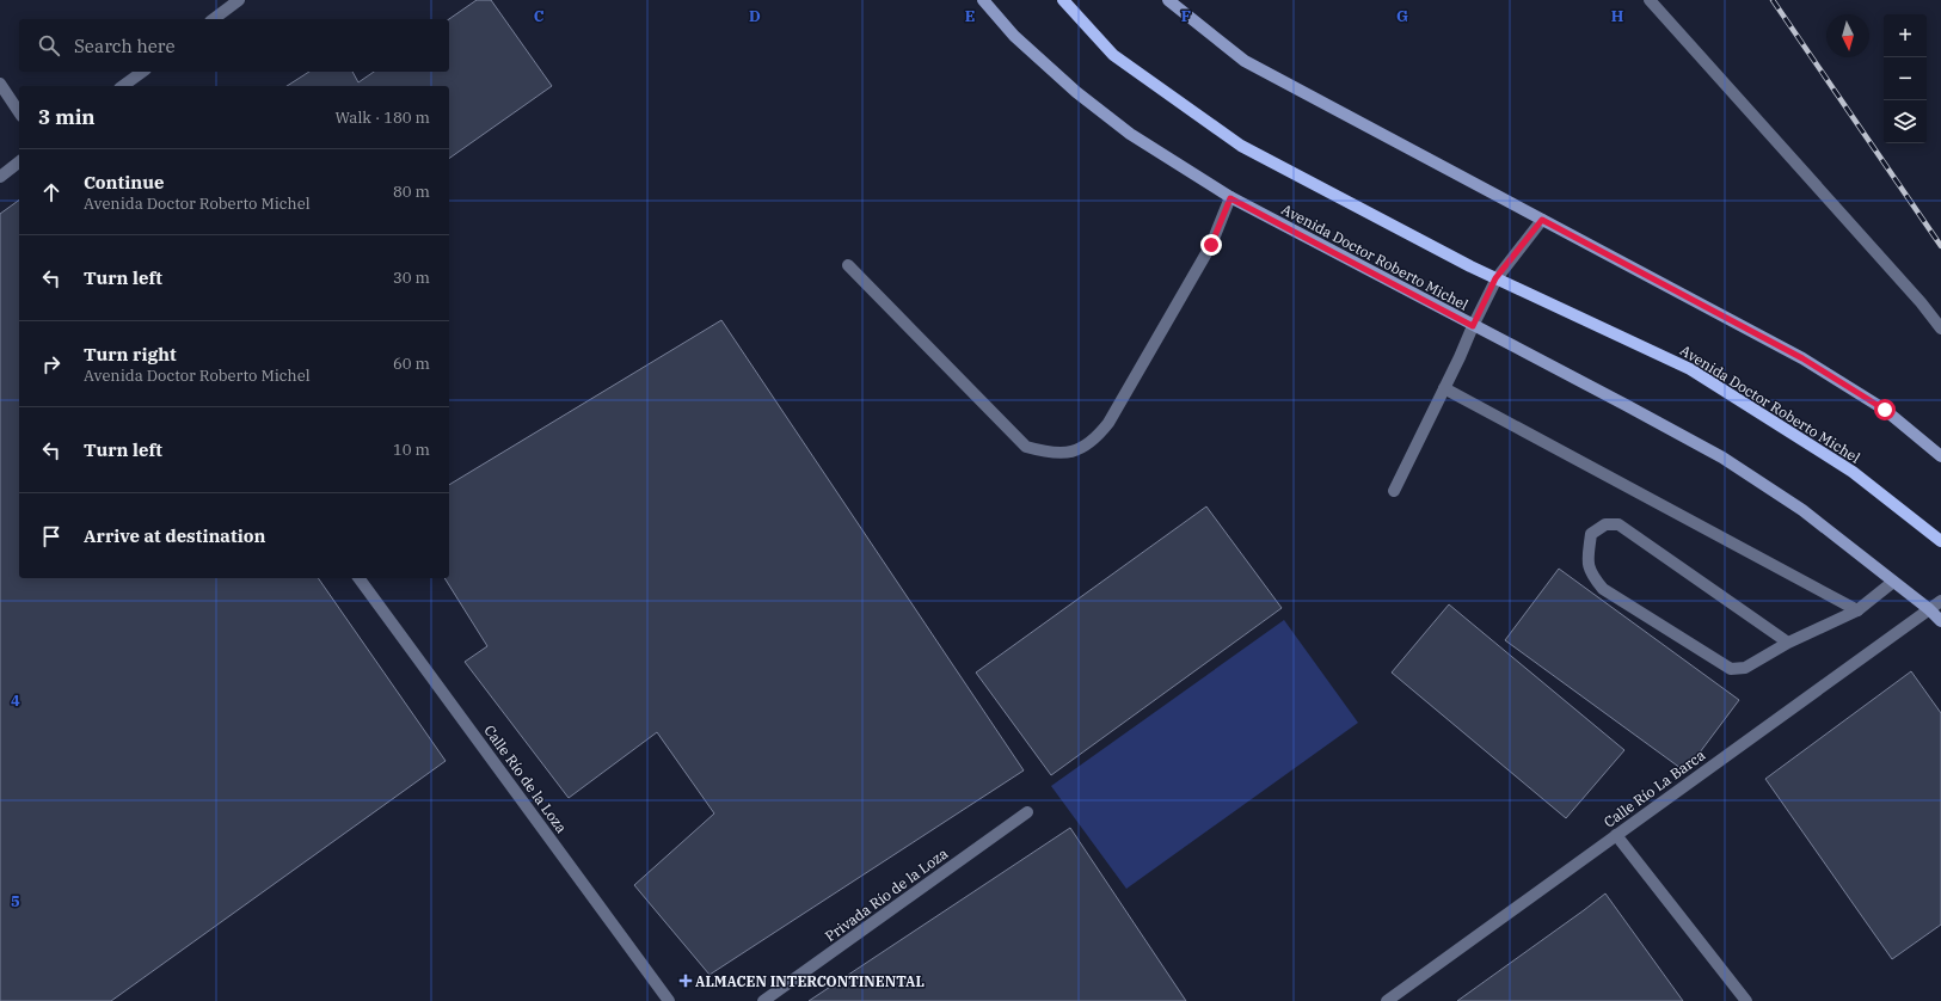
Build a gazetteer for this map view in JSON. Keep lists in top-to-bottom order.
{
  "streets": {
    "main road": ["Avenida Doctor Roberto Michel"],
    "street": ["Calle Río de la Loza", "Calle Río La Barca", "Privada Río de la Loza"]
  },
  "crossings": [
    ["Avenida Doctor Roberto Michel", "Calle Río La Barca"]
  ],
  "places": {
    "health": ["ALMACEN INTERCONTINENTAL"]
  },
  "north": "bottom",
  "page": {
    "map_buttons": ["+", "−"],
    "search": "Search here",
    "heading": ["3 min", "Walk · 180 m"],
    "list": [
      ["Continue", "Avenida Doctor Roberto Michel", "80 m"],
      ["Turn left", "30 m"],
      ["Turn right", "Avenida Doctor Roberto Michel", "60 m"],
      ["Turn left", "10 m"],
      "Arrive at destination"
    ]
  },
  "grid": {
    "columns": [
      "C",
      "D",
      "E",
      "F",
      "G",
      "H"
    ],
    "rows": ["4", "5"]
  }
}
